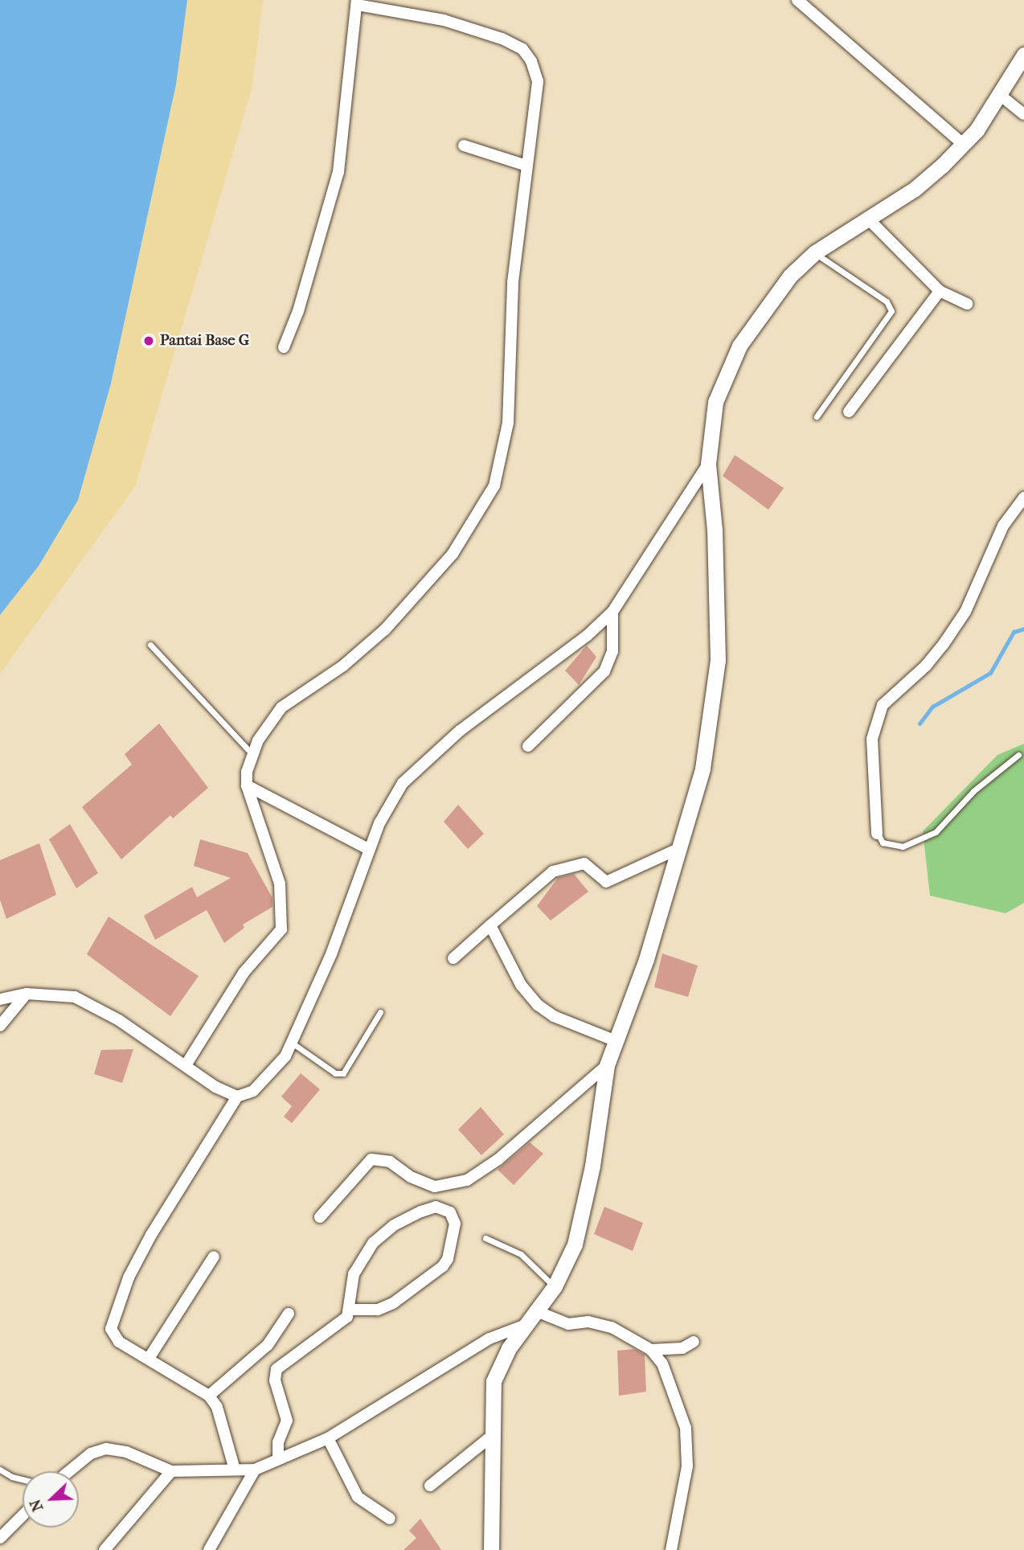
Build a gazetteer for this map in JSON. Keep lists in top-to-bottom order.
{
  "places": ["Pantai Base G"],
  "north": "bottom left"
}
